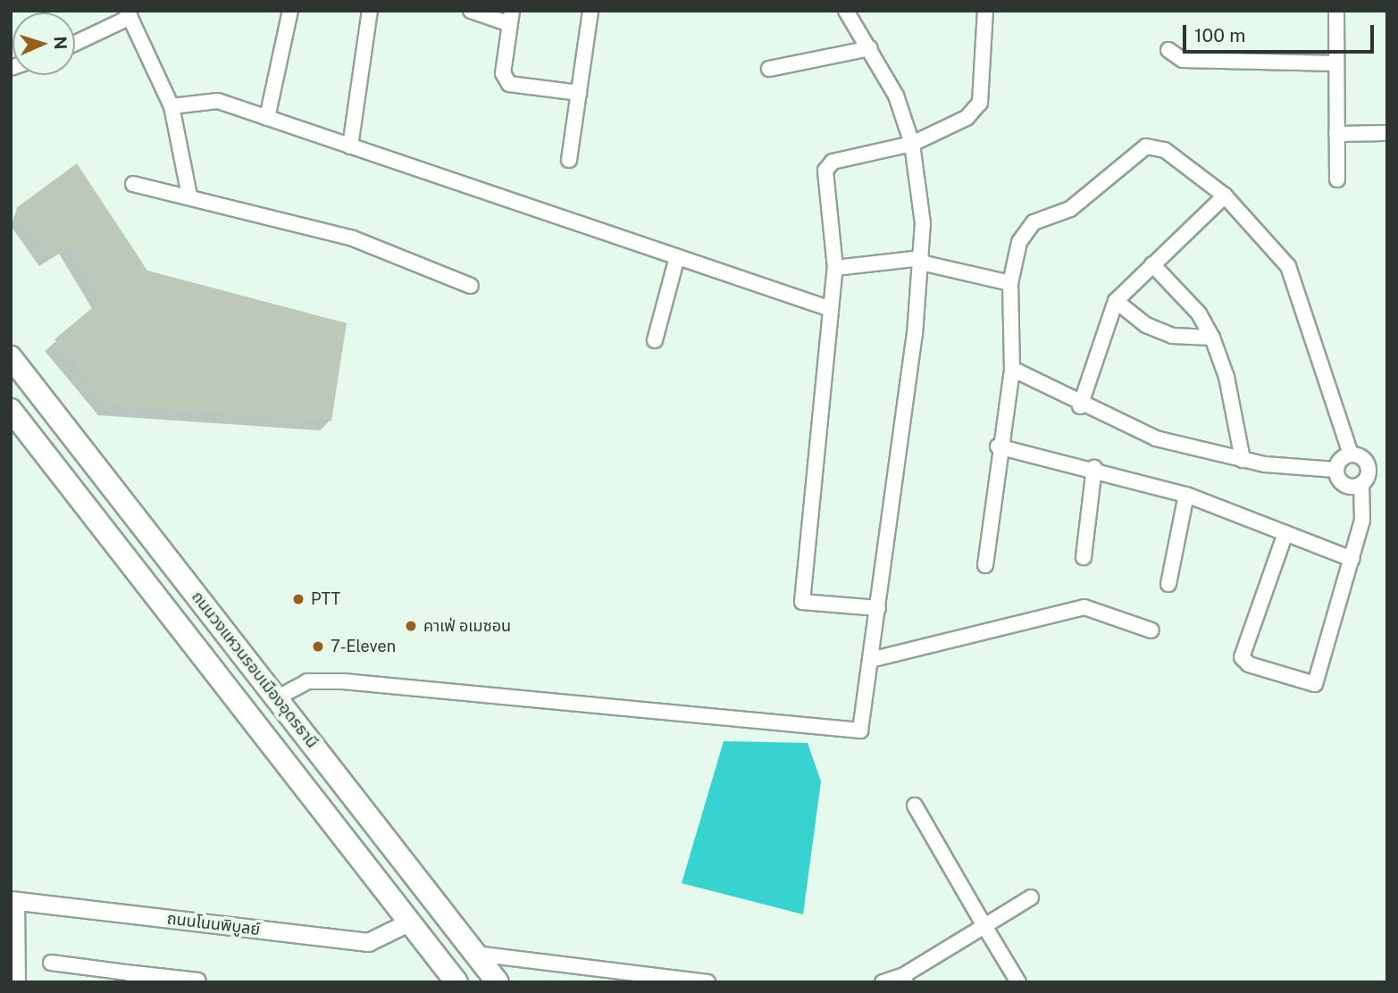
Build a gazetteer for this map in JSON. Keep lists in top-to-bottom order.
{
  "streets": {
    "main road": ["ถนนวงแหวนรอบเมืองอุดรธานี"],
    "street": ["ถนนโนนพิบูลย์"]
  },
  "crossings": [
    ["ถนนวงแหวนรอบเมืองอุดรธานี", "ถนนโนนพิบูลย์"]
  ],
  "places": ["PTT", "คาเฟ่ อเมซอน", "7-Eleven"],
  "scale_bar": "100 m",
  "north": "right"
}
